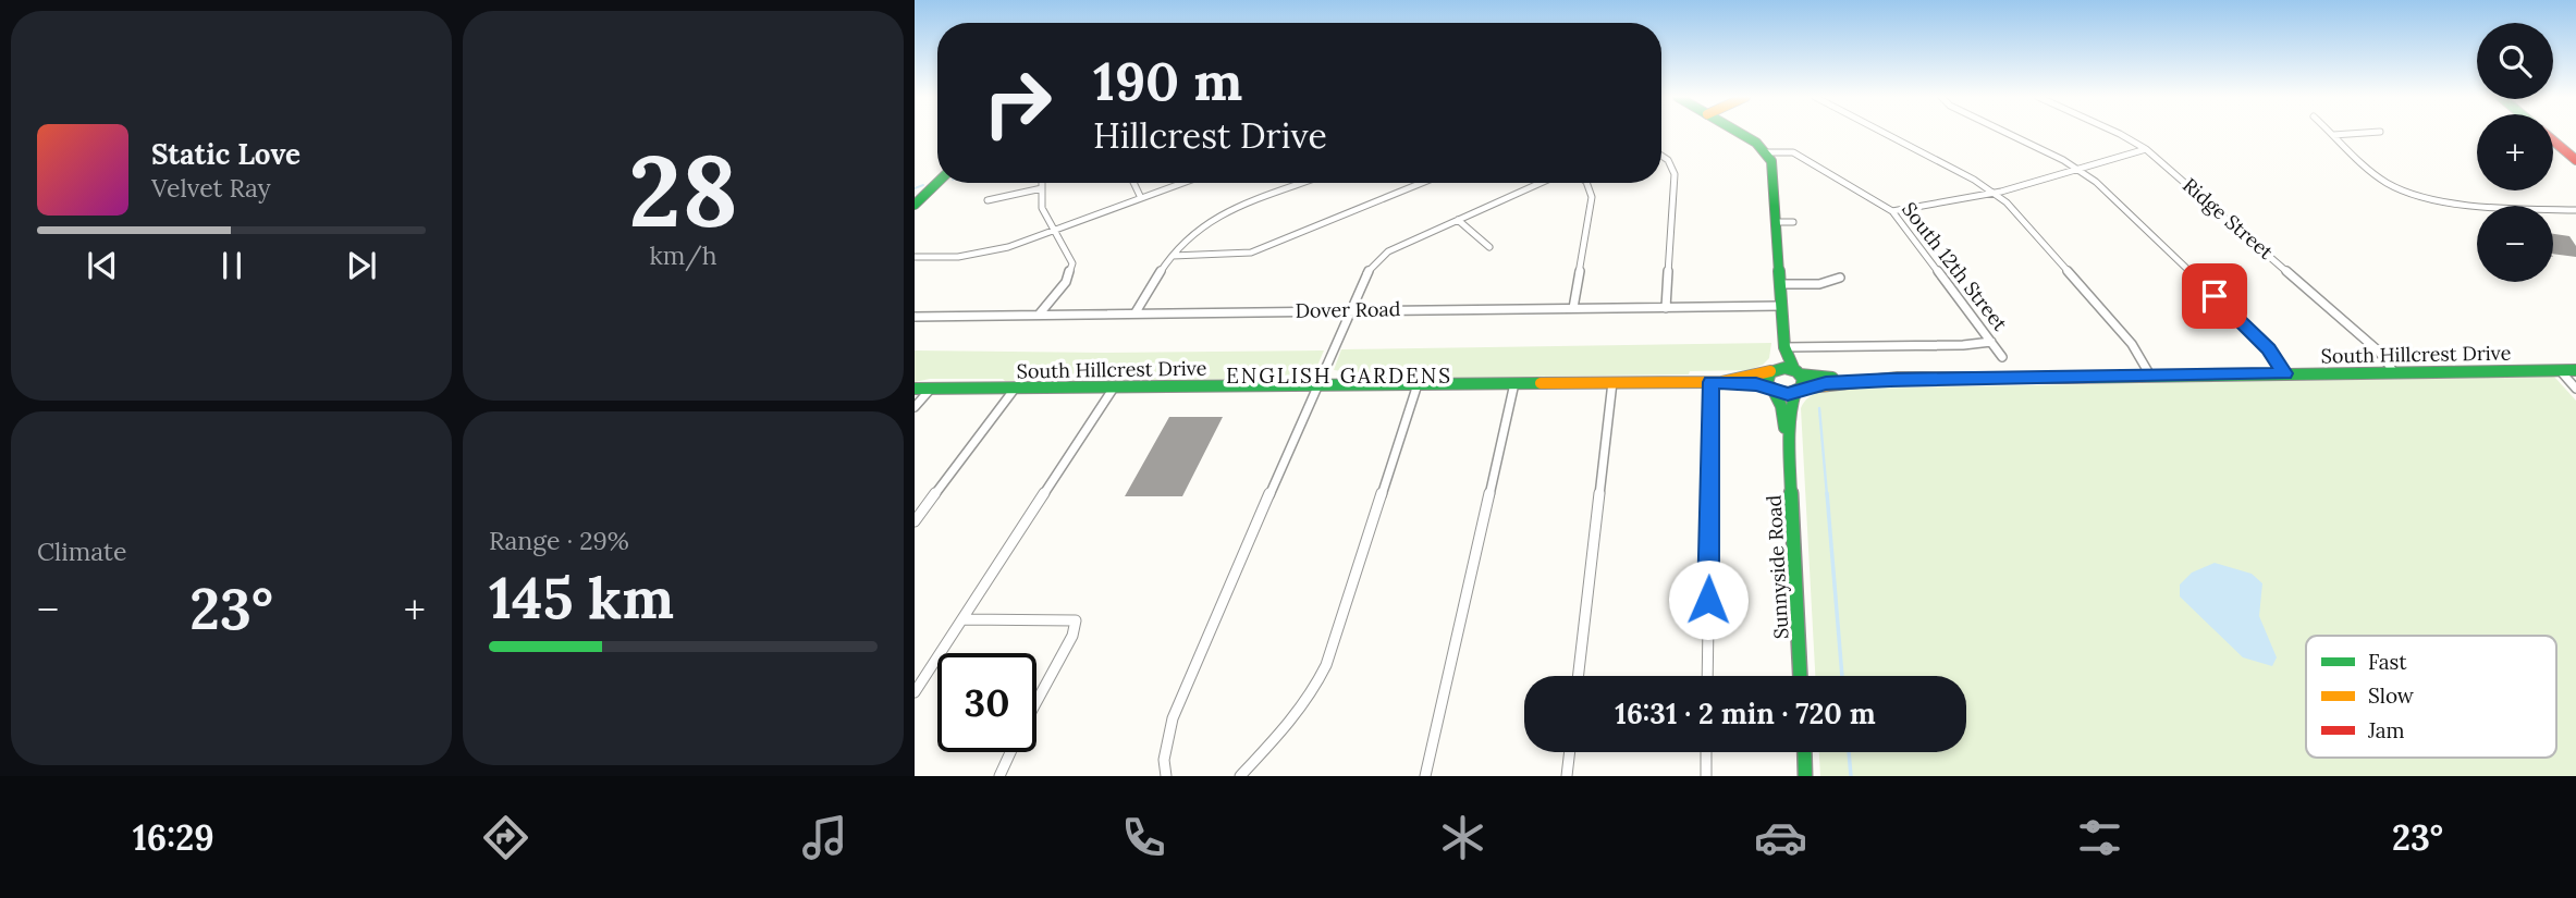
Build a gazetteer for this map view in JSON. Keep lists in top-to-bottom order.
{
  "streets": {
    "street": [
      "Ridge Street",
      "South 12th Street",
      "Dover Road",
      "South Hillcrest Drive",
      "Sunnyside Road"
    ]
  },
  "crossings": [
    ["Ridge Street", "South Hillcrest Drive"]
  ],
  "districts": ["ENGLISH GARDENS"],
  "legend": ["Fast", "Slow", "Jam"],
  "page": {
    "tile": [
      ["28", "km/h"],
      "Climate",
      ["Range · 29%", "145 km"]
    ],
    "map_buttons": ["+", "−"],
    "turn": ["190 m", "Hillcrest Drive"],
    "song": ["Static Love", "Velvet Ray"],
    "heat": ["−", "23°", "+"],
    "limit": "30",
    "trip": "16:31 · 2 min · 720 m",
    "tabs": ["16:29", "23°"]
  }
}
